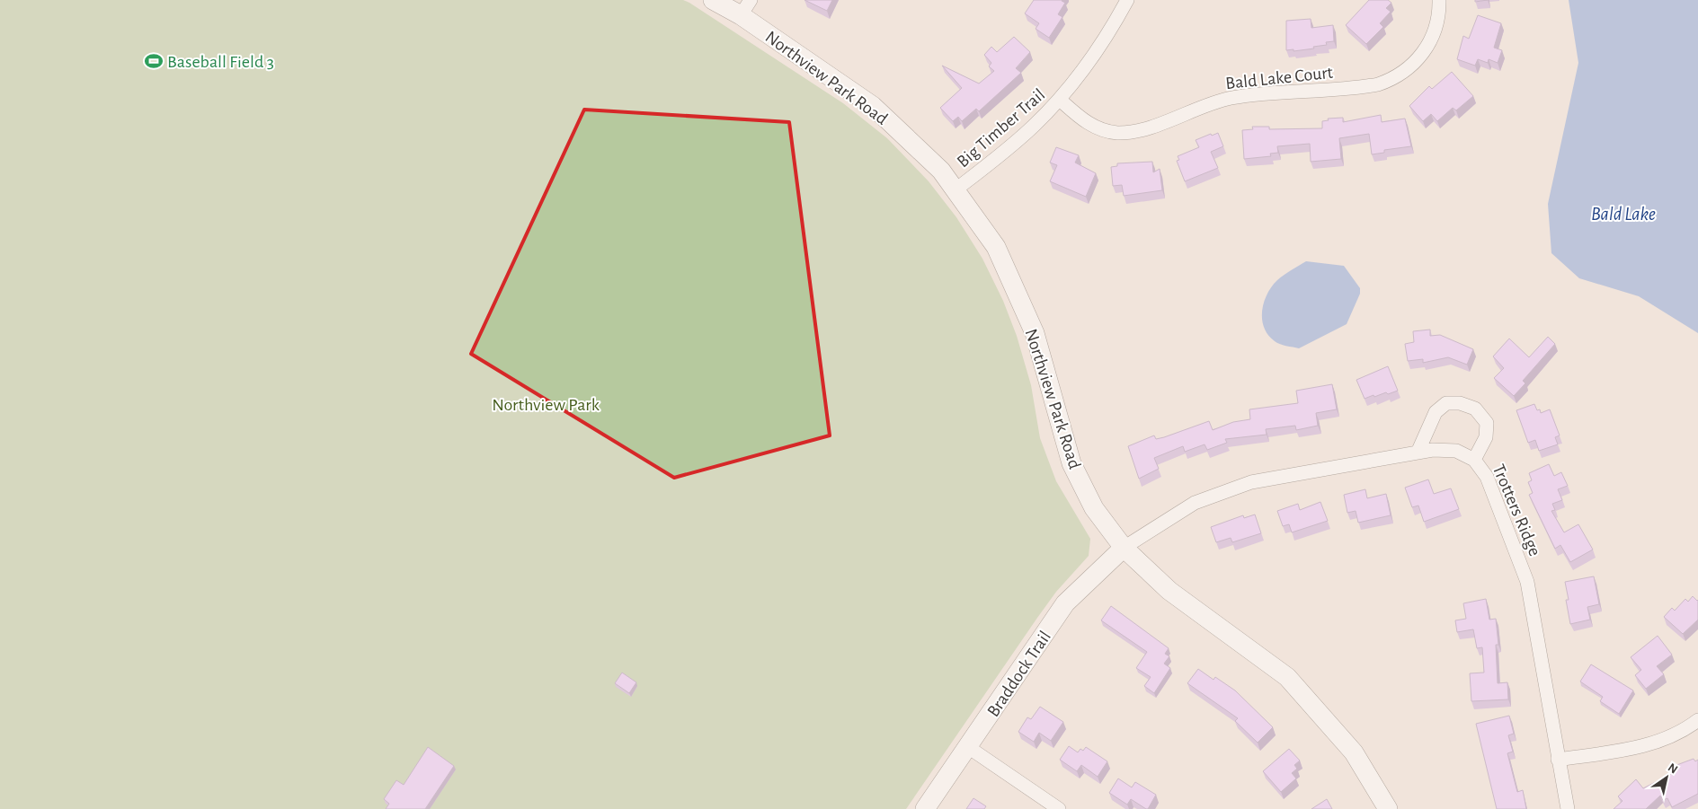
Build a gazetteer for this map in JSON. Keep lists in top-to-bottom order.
{
  "streets": {
    "street": [
      "Northview Park Road",
      "Bald Lake Court",
      "Big Timber Trail",
      "Trotters Ridge",
      "Braddock Trail"
    ]
  },
  "crossings": [
    ["Northview Park Road", "Big Timber Trail"],
    ["Northview Park Road", "Trotters Ridge"],
    ["Northview Park Road", "Braddock Trail"],
    ["Bald Lake Court", "Big Timber Trail"],
    ["Trotters Ridge", "Braddock Trail"]
  ],
  "water": ["Bald Lake"],
  "parks": ["Northview Park"],
  "places": {
    "sports": ["Baseball Field 3"]
  },
  "north": "top right"
}
